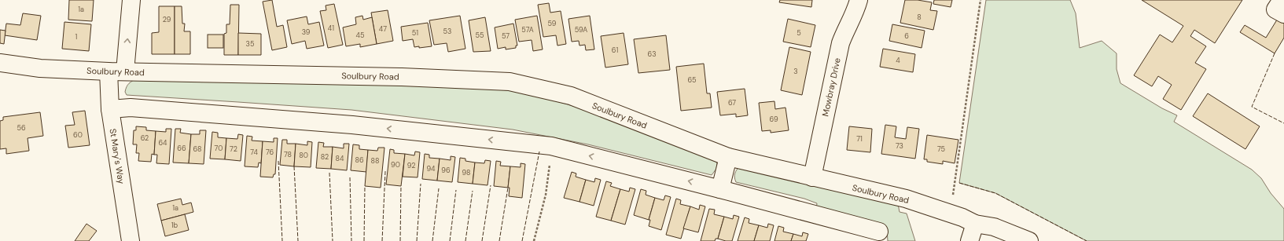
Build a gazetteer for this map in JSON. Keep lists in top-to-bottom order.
{
  "streets": {
    "street": ["Soulbury Road", "Mowbray Drive", "St Mary's Way"]
  },
  "crossings": [
    ["Soulbury Road", "Mowbray Drive"],
    ["Soulbury Road", "St Mary's Way"]
  ],
  "house_numbers": [
    "1a",
    "8",
    "29",
    "59",
    "41",
    "47",
    "57A",
    "59A",
    "53",
    "39",
    "51",
    "5",
    "45",
    "55",
    "57",
    "6",
    "1",
    "35",
    "61",
    "63",
    "4",
    "3",
    "65",
    "67",
    "69",
    "56",
    "60",
    "62",
    "71",
    "64",
    "73",
    "66",
    "70",
    "68",
    "72",
    "75",
    "74",
    "76",
    "78",
    "80",
    "82",
    "84",
    "86",
    "88",
    "90",
    "92",
    "94",
    "96",
    "98",
    "1a",
    "1b"
  ]
}
